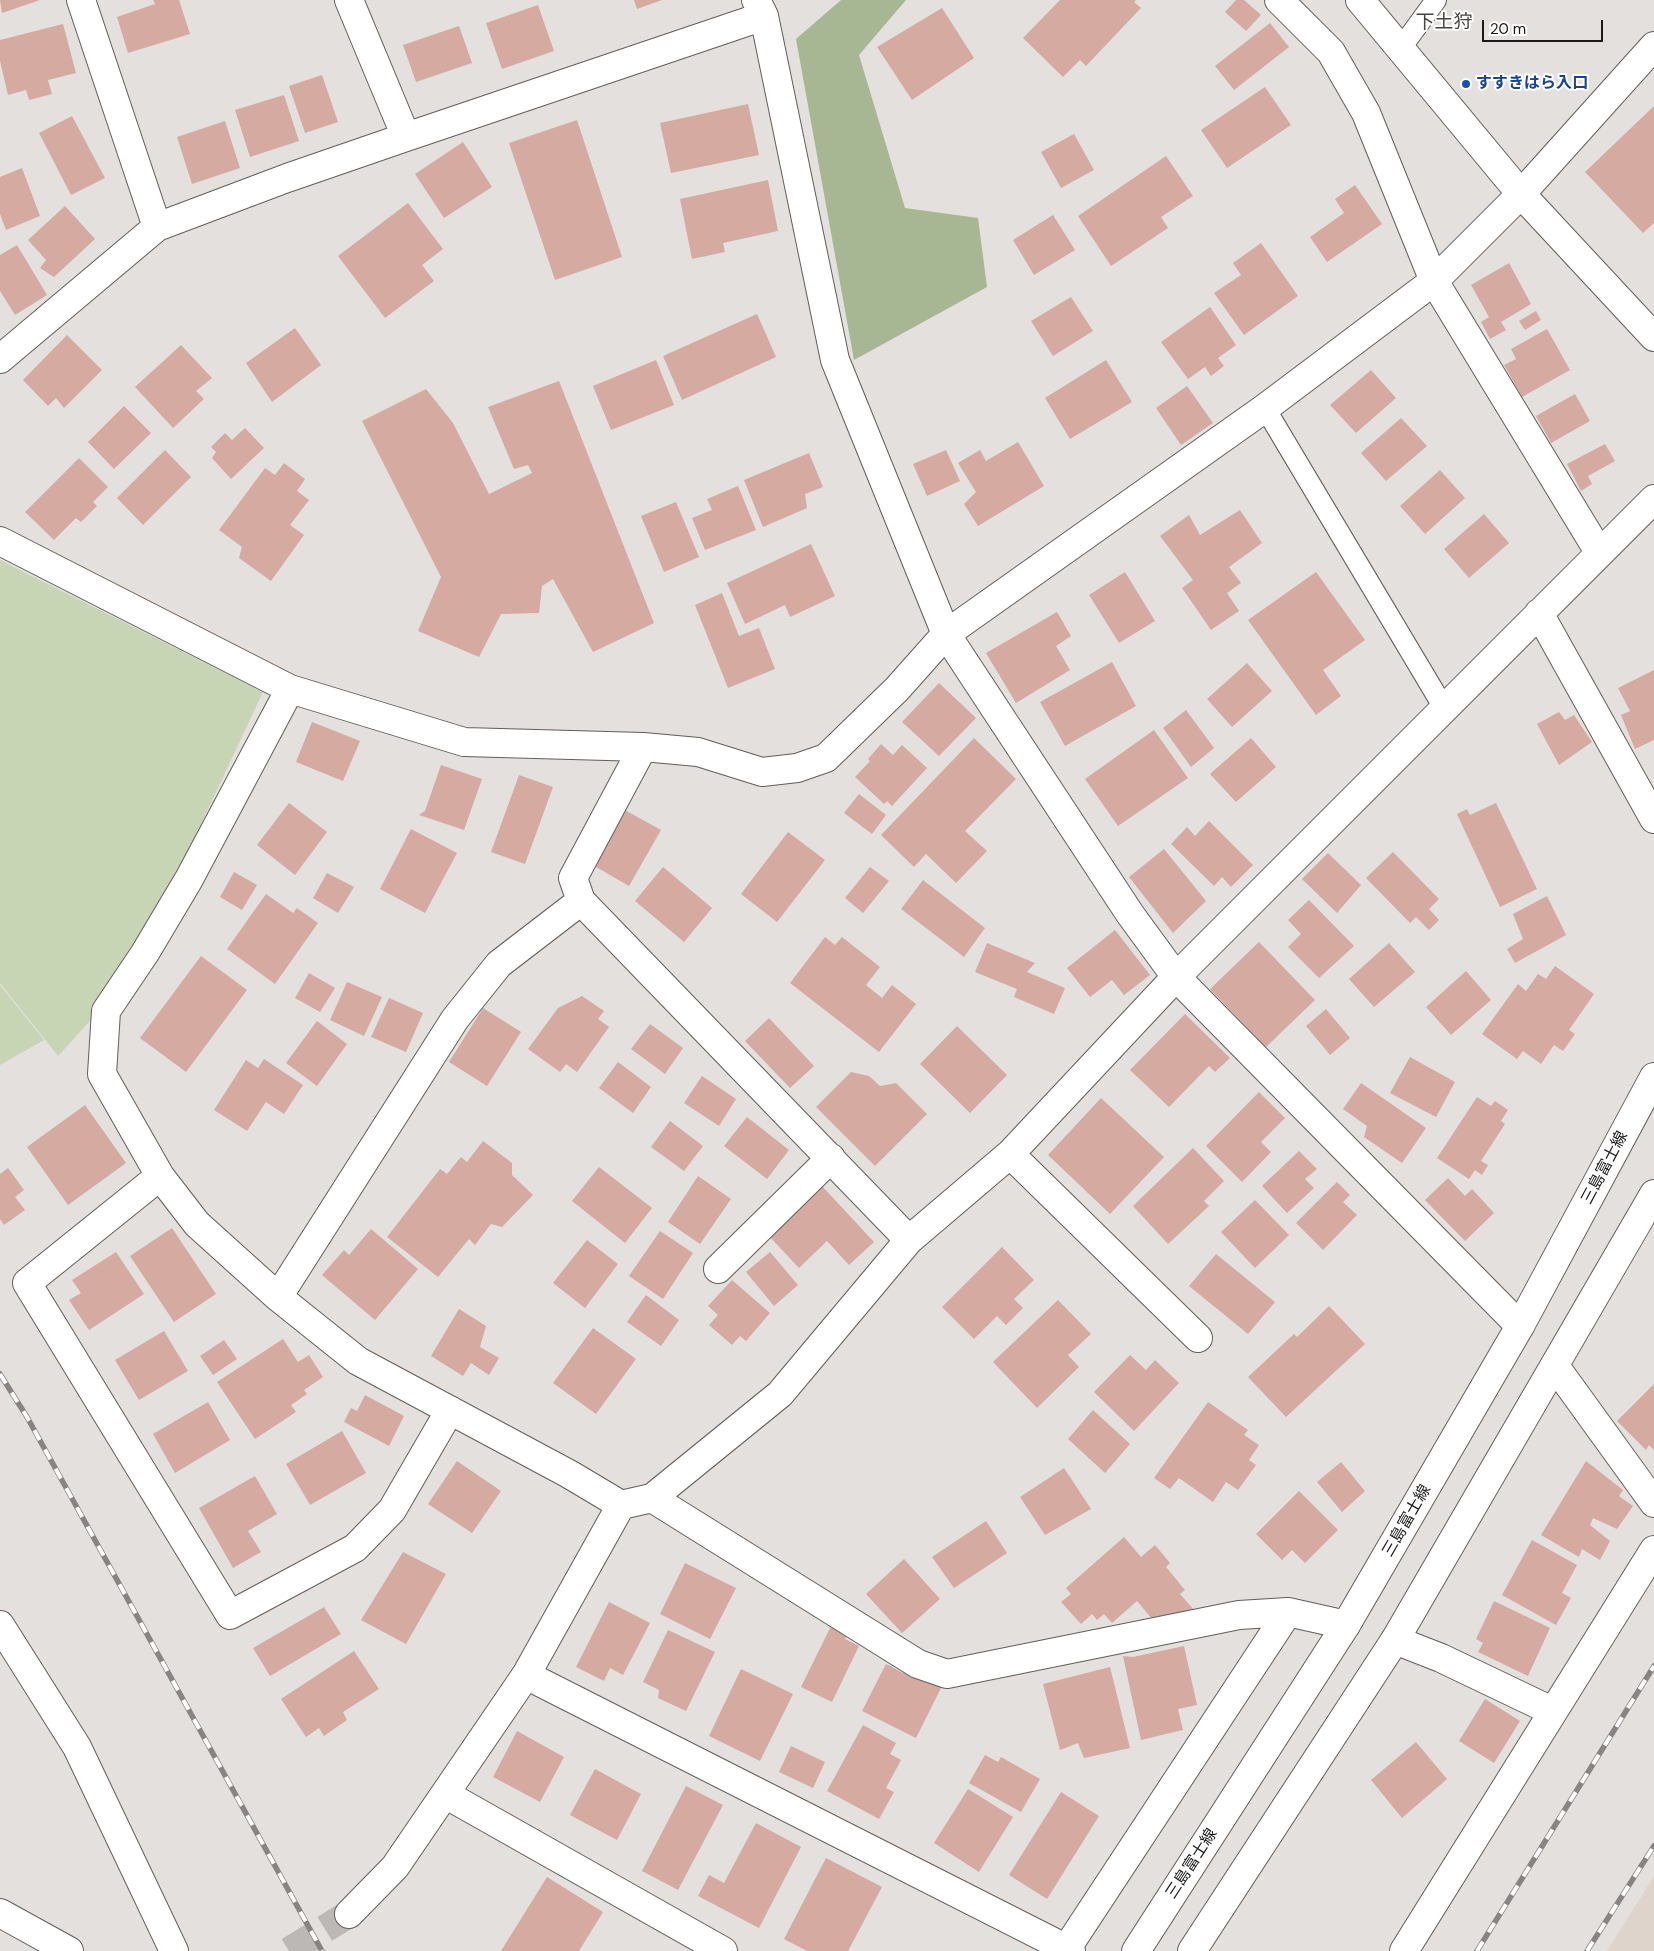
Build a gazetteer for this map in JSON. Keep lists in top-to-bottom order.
{
  "streets": {
    "street": ["三島富士線"]
  },
  "districts": ["下土狩"],
  "places": ["すすきはら入口"],
  "scale_bar": "20 m"
}
